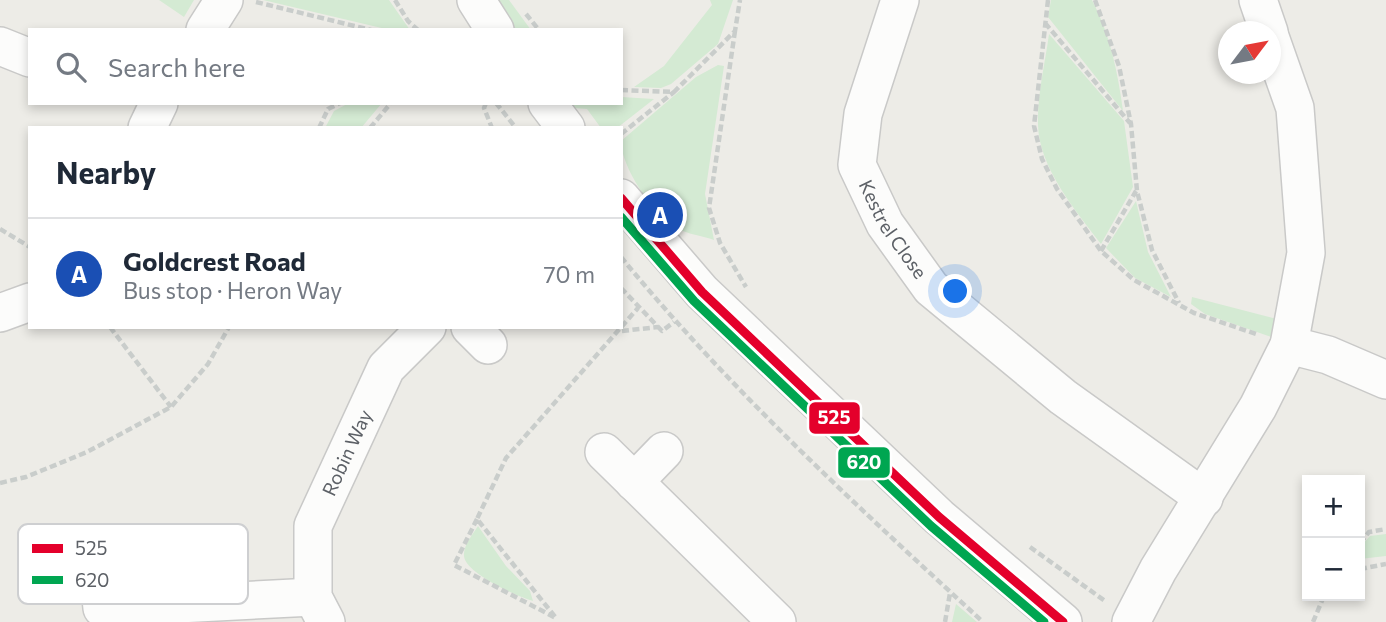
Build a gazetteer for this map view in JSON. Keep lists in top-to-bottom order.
{
  "streets": {
    "street": ["Kestrel Close", "Robin Way"]
  },
  "lines": ["transit line 525", "transit line 620"],
  "legend": ["525", "620"],
  "north": "top right",
  "page": {
    "search": "Search here",
    "heading": "Nearby",
    "pins": "A",
    "list": [
      {
        "mark": "A",
        "name": "Goldcrest Road",
        "note": "Bus stop · Heron Way",
        "value": "70 m"
      }
    ],
    "map_buttons": ["+", "−"]
  }
}
